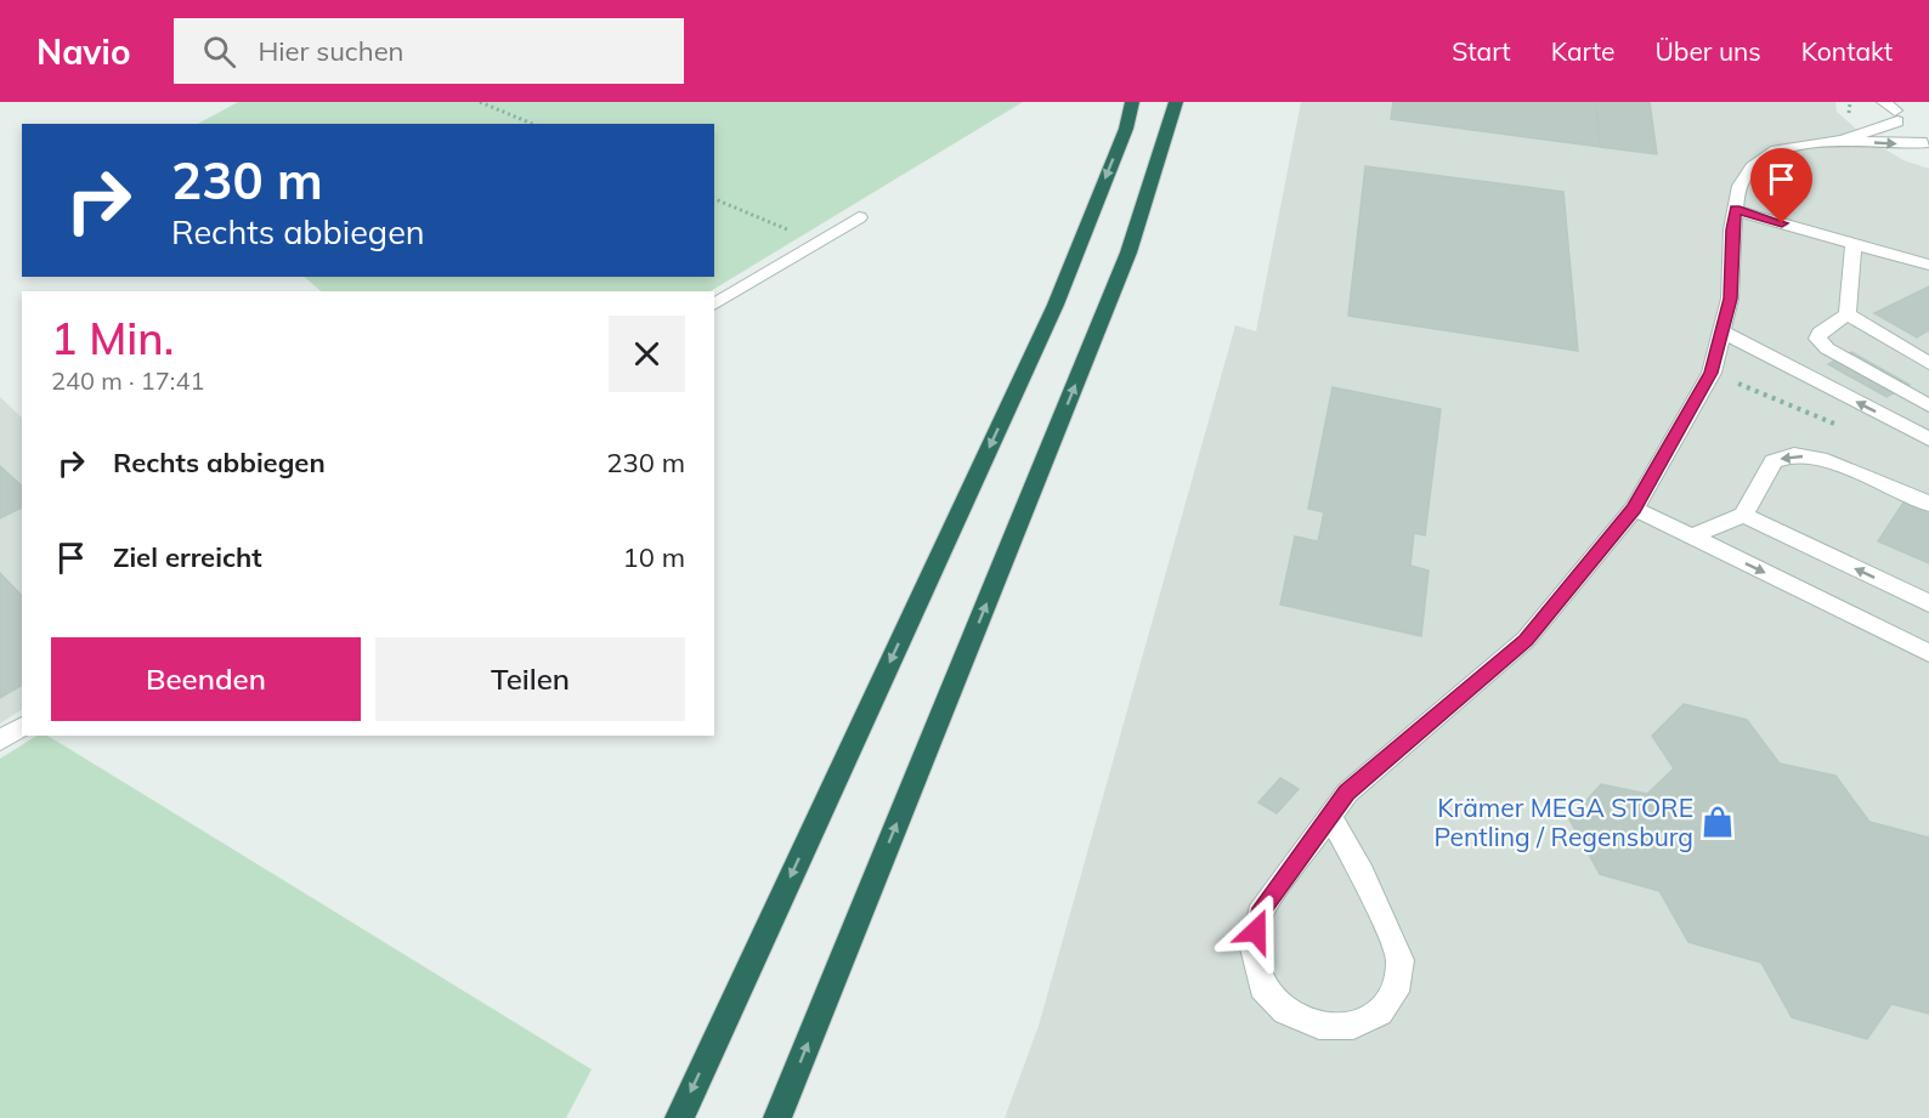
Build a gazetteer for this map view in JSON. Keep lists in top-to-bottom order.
{
  "places": {
    "shop": ["Krämer MEGA STORE Pentling / Regensburg"]
  },
  "page": {
    "header": "Navio",
    "search": "Hier suchen",
    "nav": [
      "Start",
      "Karte",
      "Über uns",
      "Kontakt"
    ],
    "turn": ["230 m", "Rechts abbiegen"],
    "heading": ["1 Min.", "240 m · 17:41"],
    "list": [
      {
        "name": "Rechts abbiegen",
        "value": "230 m"
      },
      {
        "name": "Ziel erreicht",
        "value": "10 m"
      }
    ],
    "buttons": ["Beenden", "Teilen"]
  }
}
